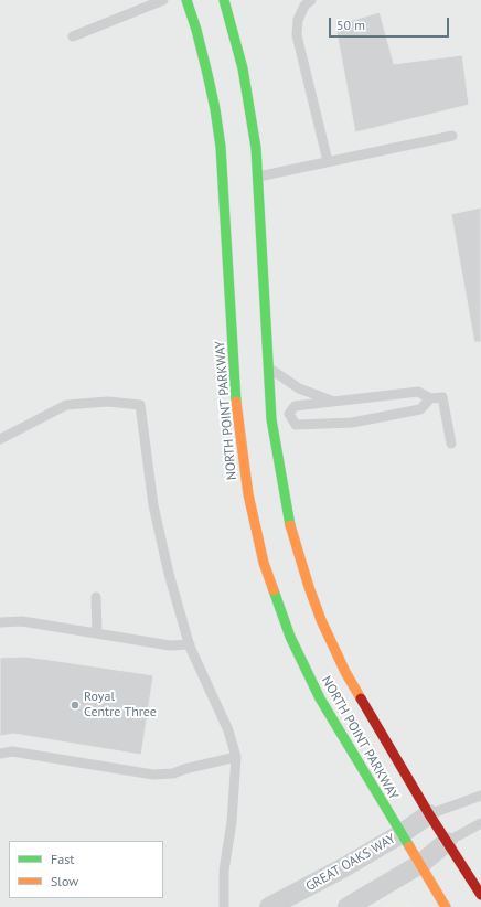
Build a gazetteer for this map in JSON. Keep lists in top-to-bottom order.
{
  "streets": {
    "street": ["NORTH POINT PARKWAY", "GREAT OAKS WAY"]
  },
  "crossings": [
    ["NORTH POINT PARKWAY", "GREAT OAKS WAY"]
  ],
  "places": ["Royal Centre Three"],
  "legend": ["Fast", "Slow"],
  "scale_bar": "50 m"
}
